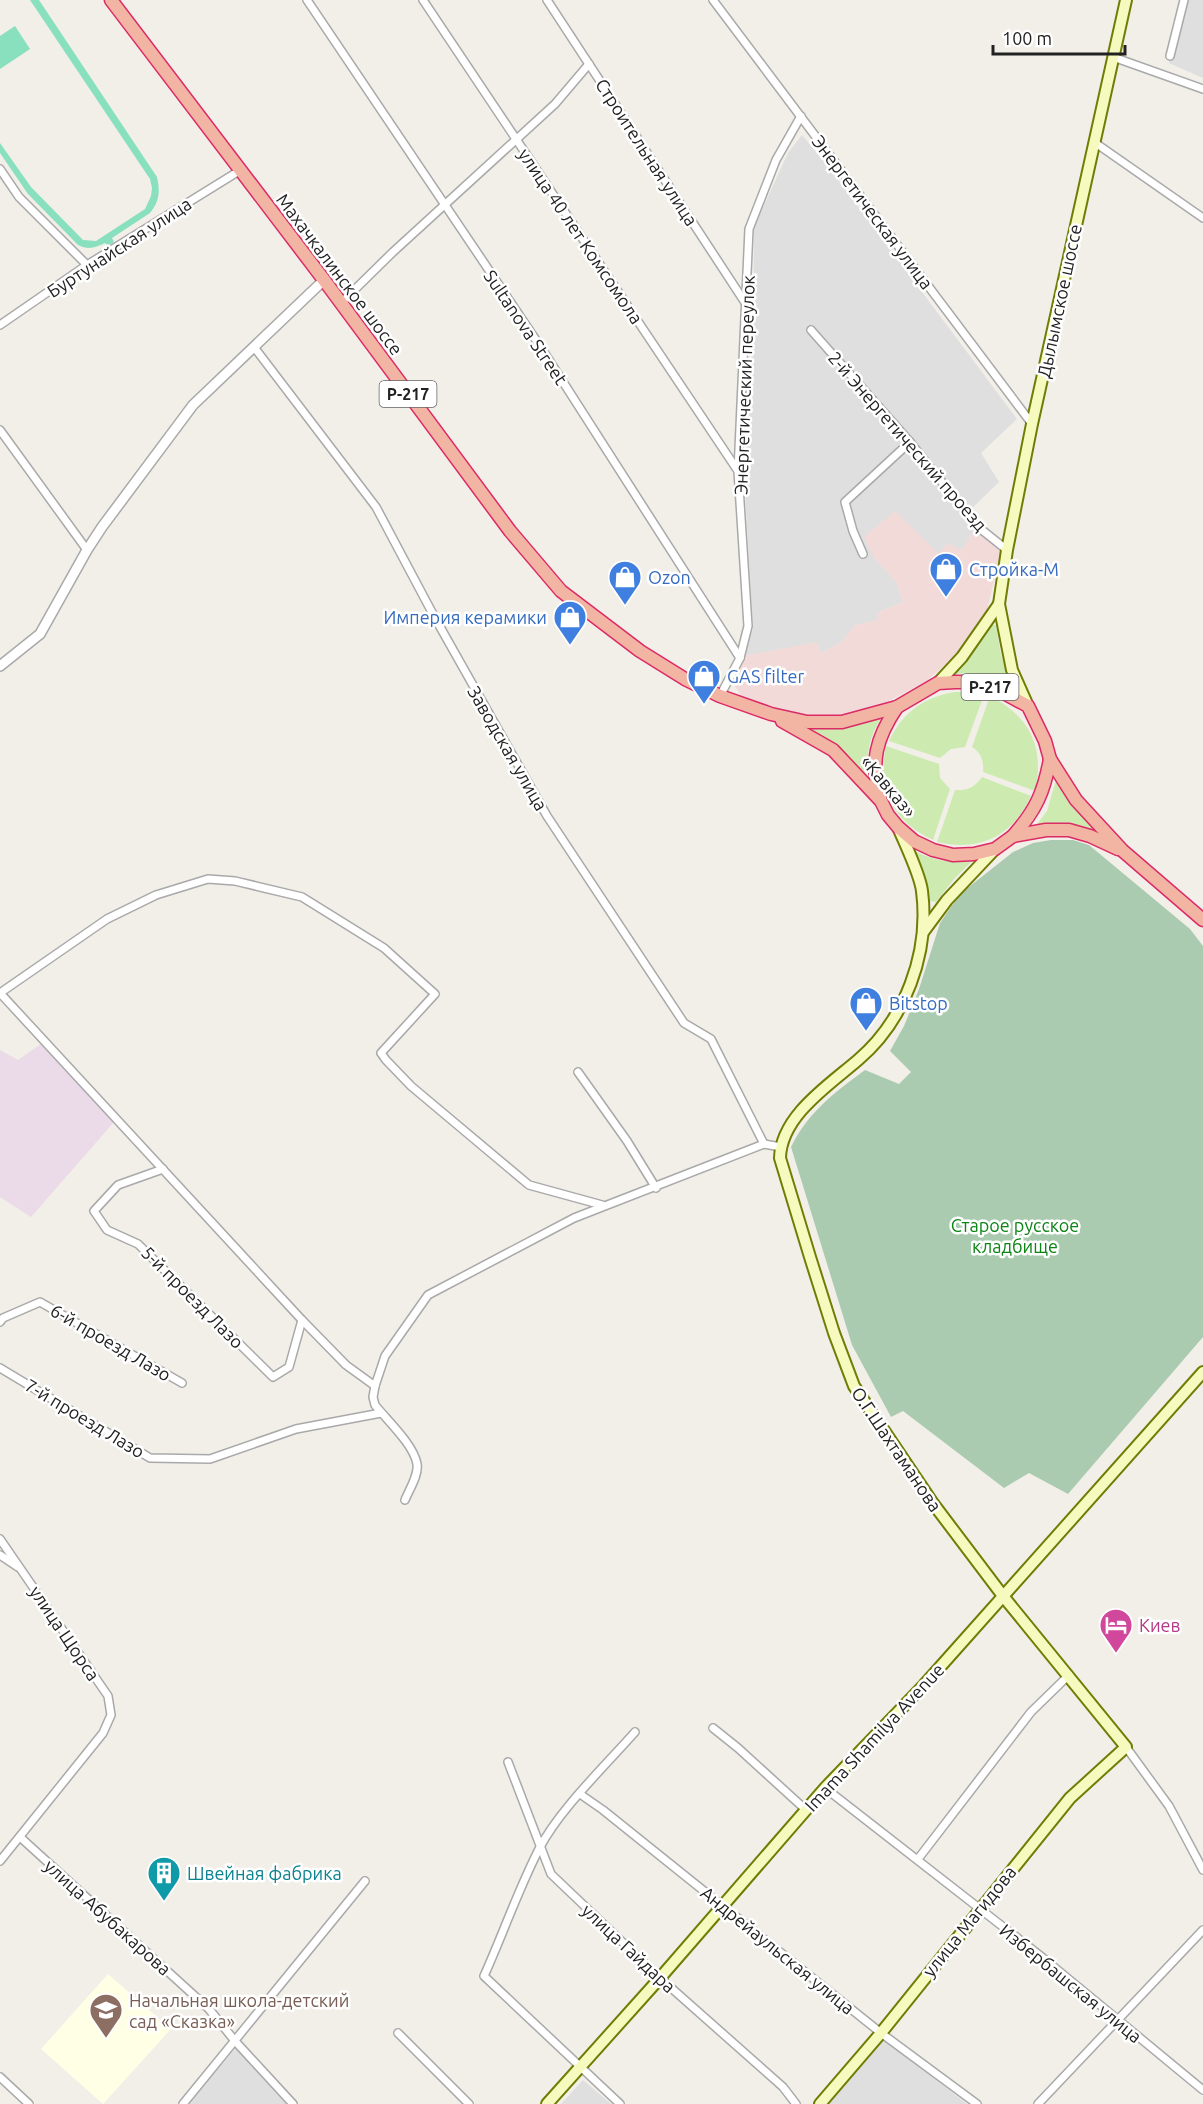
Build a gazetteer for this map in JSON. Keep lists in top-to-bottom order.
{
  "streets": {
    "highway": ["Махачкалинское шоссе", "Р-217", "«Кавказ»"],
    "main road": [
      "Дылымское шоссе",
      "О.Г.Шахтаманова",
      "Imama Shamilya Avenue",
      "улица Магидова"
    ],
    "street": [
      "Строительная улица",
      "Энергетическая улица",
      "улица 40 лет Комсомола",
      "Буртунайская улица",
      "Sultanova Street",
      "Энергетический переулок",
      "2-й Энергетический проезд",
      "Заводская улица",
      "5-й проезд Лазо",
      "6-й проезд Лазо",
      "7-й проезд Лазо",
      "улица Щорса",
      "улица Абубакарова",
      "улица Гайдара",
      "Андрейаульская улица",
      "Избербашская улица"
    ]
  },
  "crossings": [
    ["Строительная улица", "Энергетический переулок"],
    ["Энергетическая улица", "Дылымское шоссе"],
    ["Энергетическая улица", "Энергетический переулок"],
    ["улица 40 лет Комсомола", "Энергетический переулок"],
    ["Буртунайская улица", "Махачкалинское шоссе"],
    ["Махачкалинское шоссе", "Энергетический переулок"],
    ["Махачкалинское шоссе", "Р-217"],
    ["Махачкалинское шоссе", "«Кавказ»"],
    ["Дылымское шоссе", "Р-217"],
    ["Дылымское шоссе", "2-й Энергетический проезд"],
    ["Sultanova Street", "Энергетический переулок"],
    ["Р-217", "«Кавказ»"],
    ["О.Г.Шахтаманова", "Imama Shamilya Avenue"],
    ["О.Г.Шахтаманова", "улица Магидова"],
    ["улица Щорса", "улица Абубакарова"],
    ["Imama Shamilya Avenue", "улица Гайдара"],
    ["Imama Shamilya Avenue", "Андрейаульская улица"],
    ["Imama Shamilya Avenue", "Избербашская улица"],
    ["улица Магидова", "Андрейаульская улица"],
    ["улица Магидова", "Избербашская улица"]
  ],
  "parks": ["Старое русское кладбище"],
  "places": {
    "shop": [
      "Стройка-М",
      "Ozon",
      "Империя керамики",
      "GAS filter",
      "Bitstop"
    ],
    "hotel": ["Киев"],
    "building": ["Швейная фабрика"],
    "school or university": ["Начальная школа-детский сад «Сказка»"]
  },
  "scale_bar": "100 m"
}
